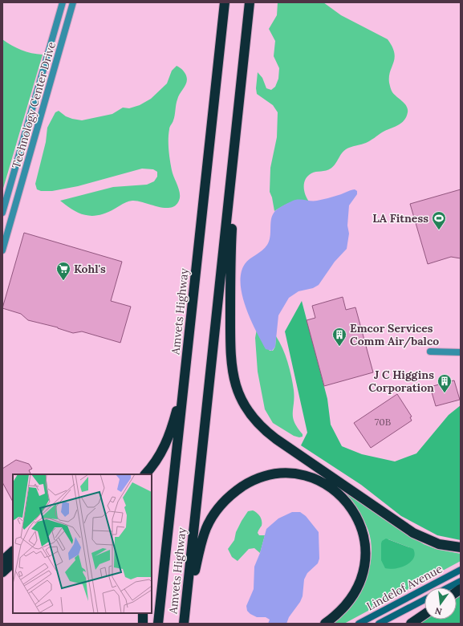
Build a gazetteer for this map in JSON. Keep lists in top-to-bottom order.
{
  "streets": {
    "highway": ["Amvets Highway"],
    "main road": ["Lindelof Avenue"],
    "street": ["Technology Center Drive"]
  },
  "places": {
    "sports": ["LA Fitness"],
    "supermarket": ["Kohl's"],
    "building": ["Emcor Services Comm Air/balco", "J C Higgins Corporation"]
  },
  "house_numbers": ["70B"],
  "north": "bottom"
}
